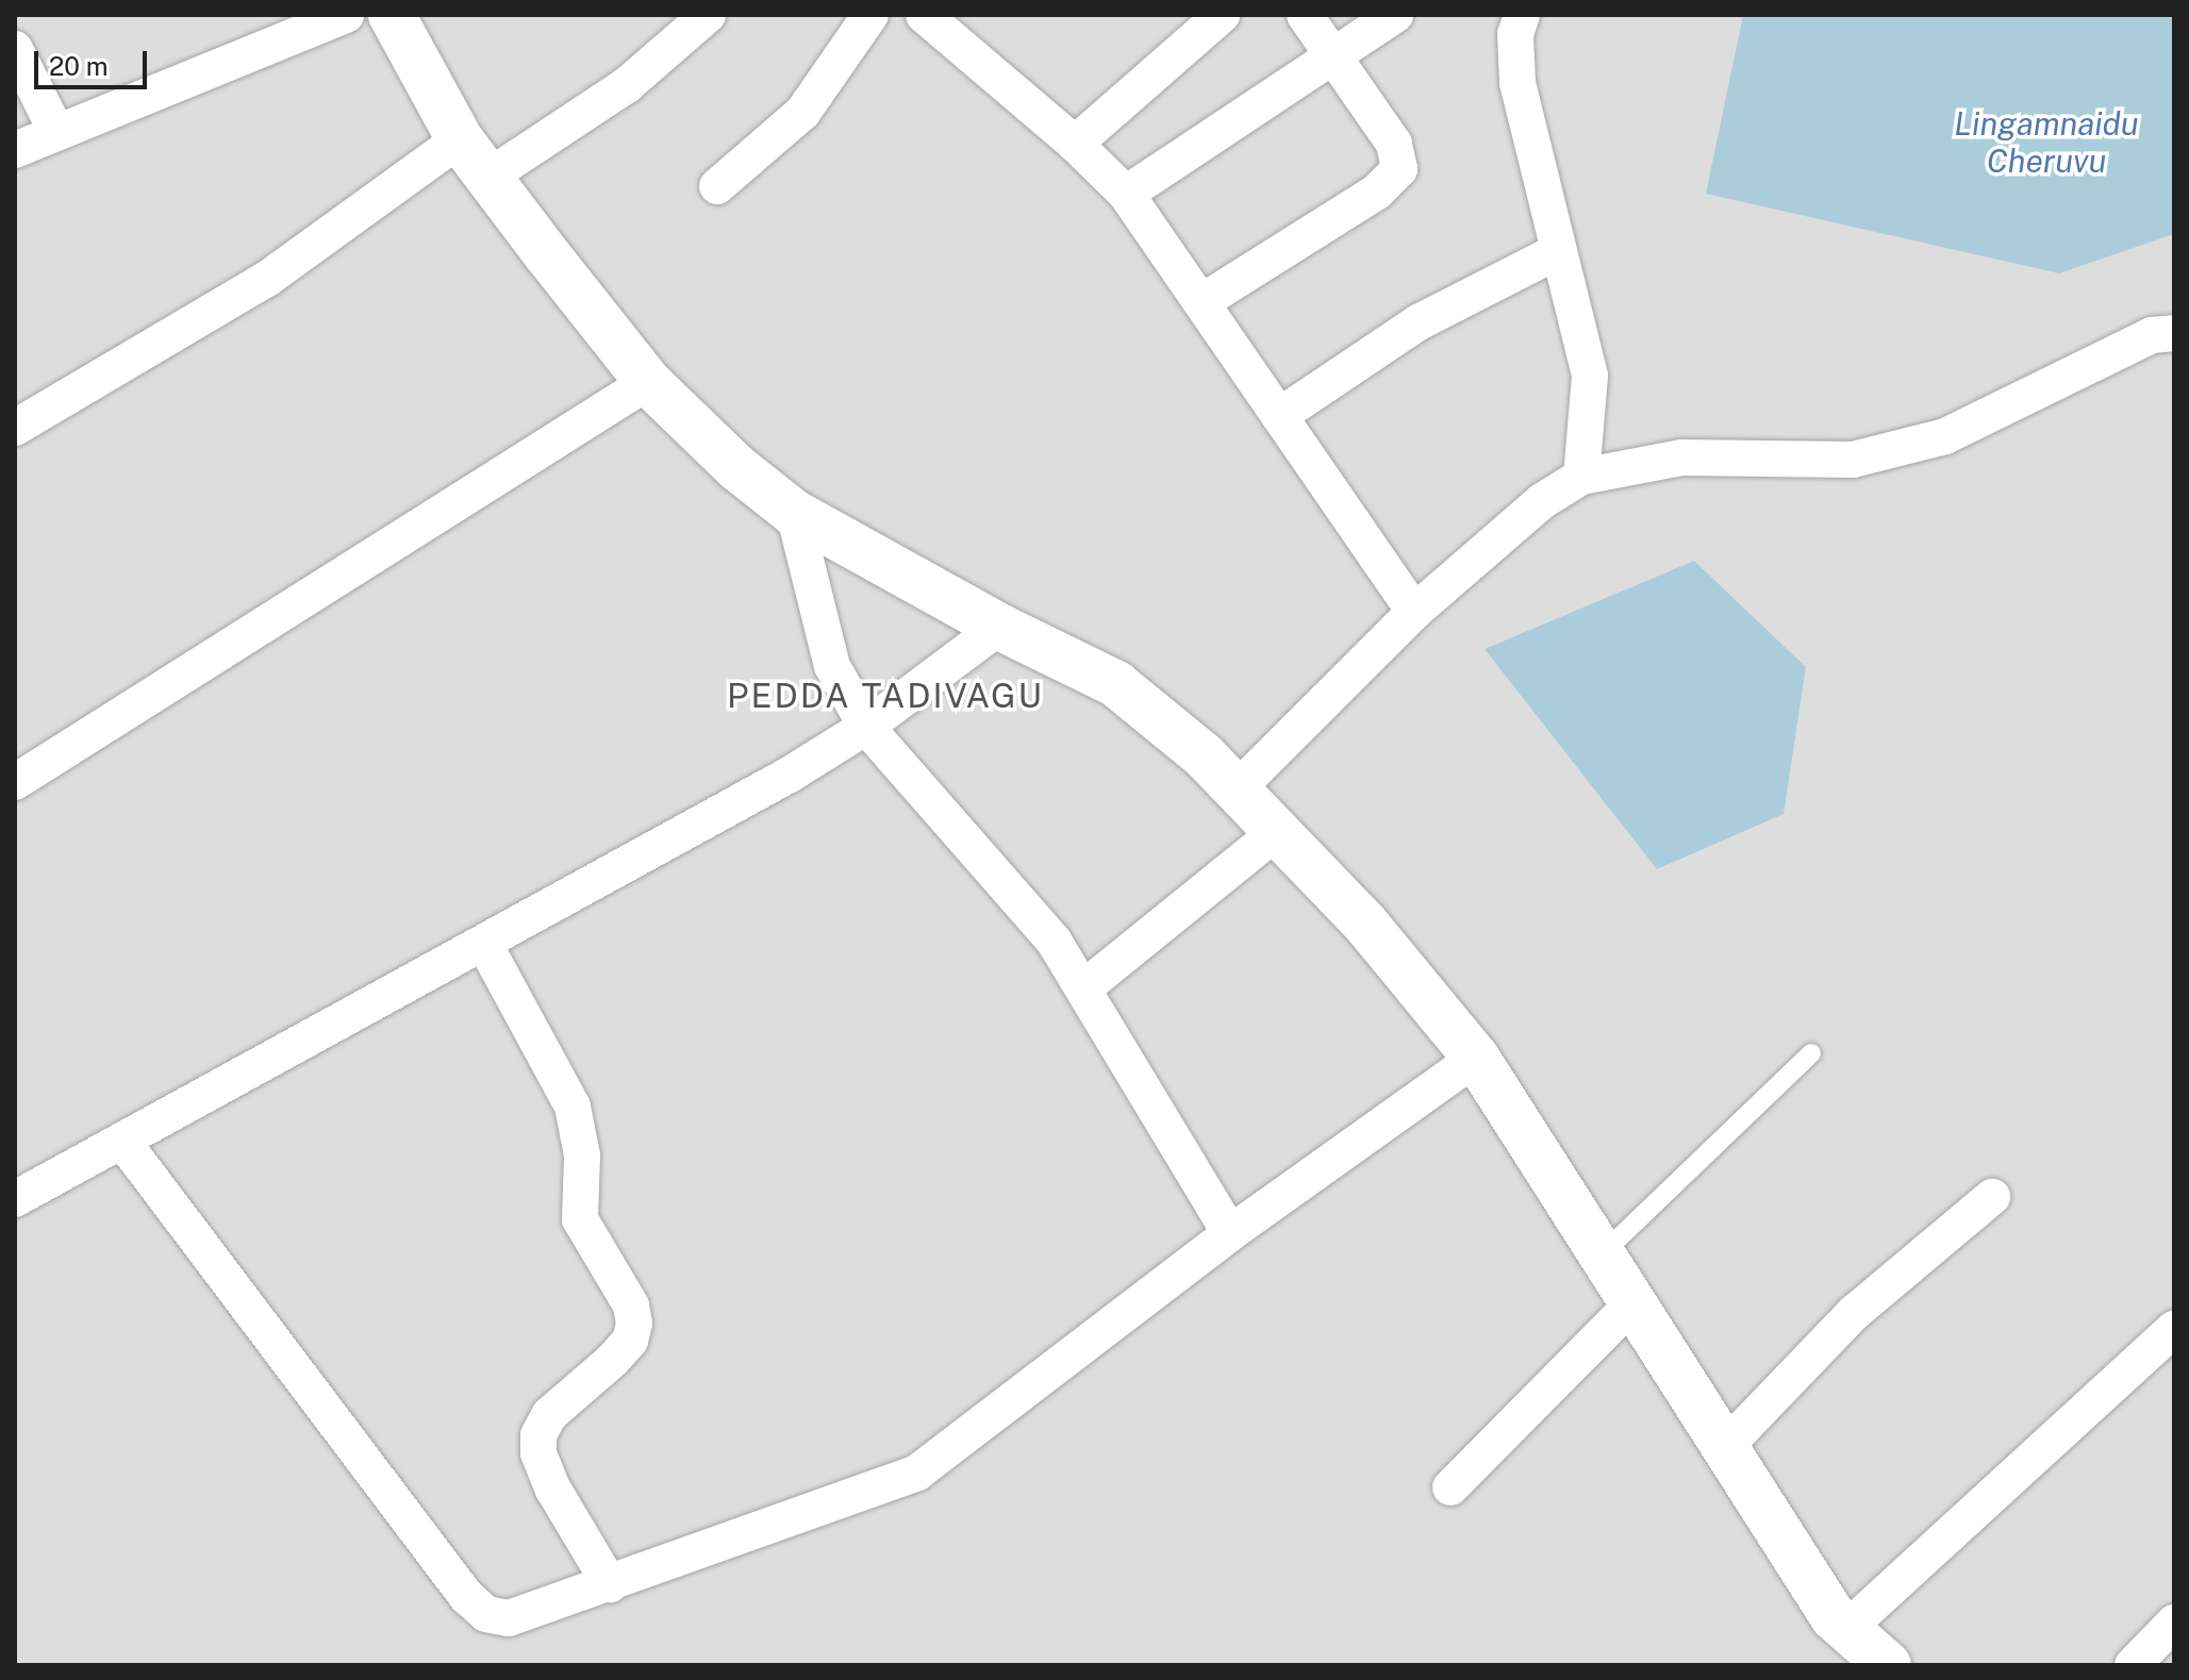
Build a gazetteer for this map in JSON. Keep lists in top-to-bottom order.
{
  "districts": ["PEDDA TADIVAGU"],
  "water": ["Lingamnaidu Cheruvu"],
  "scale_bar": "20 m"
}
